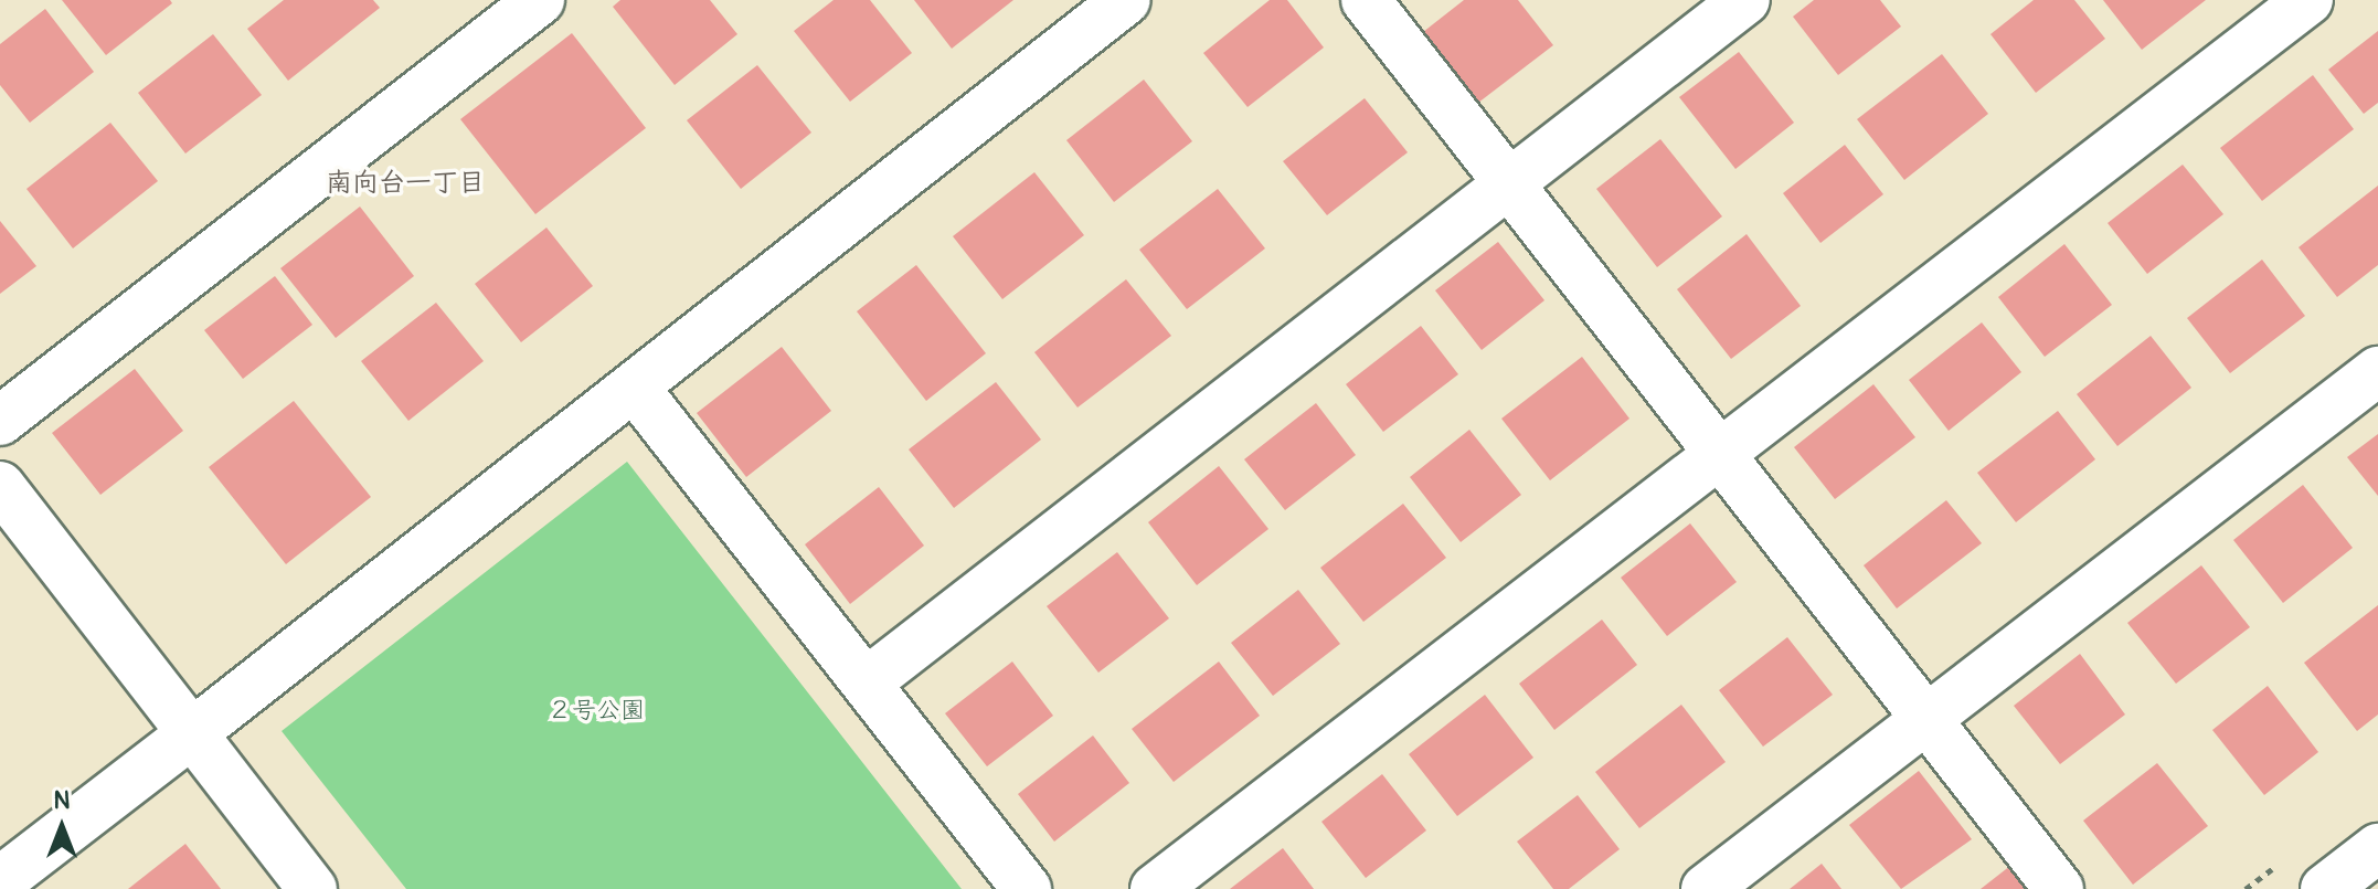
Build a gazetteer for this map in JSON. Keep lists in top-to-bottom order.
{
  "districts": ["南向台一丁目"],
  "parks": ["２号公園"],
  "north": "top"
}
